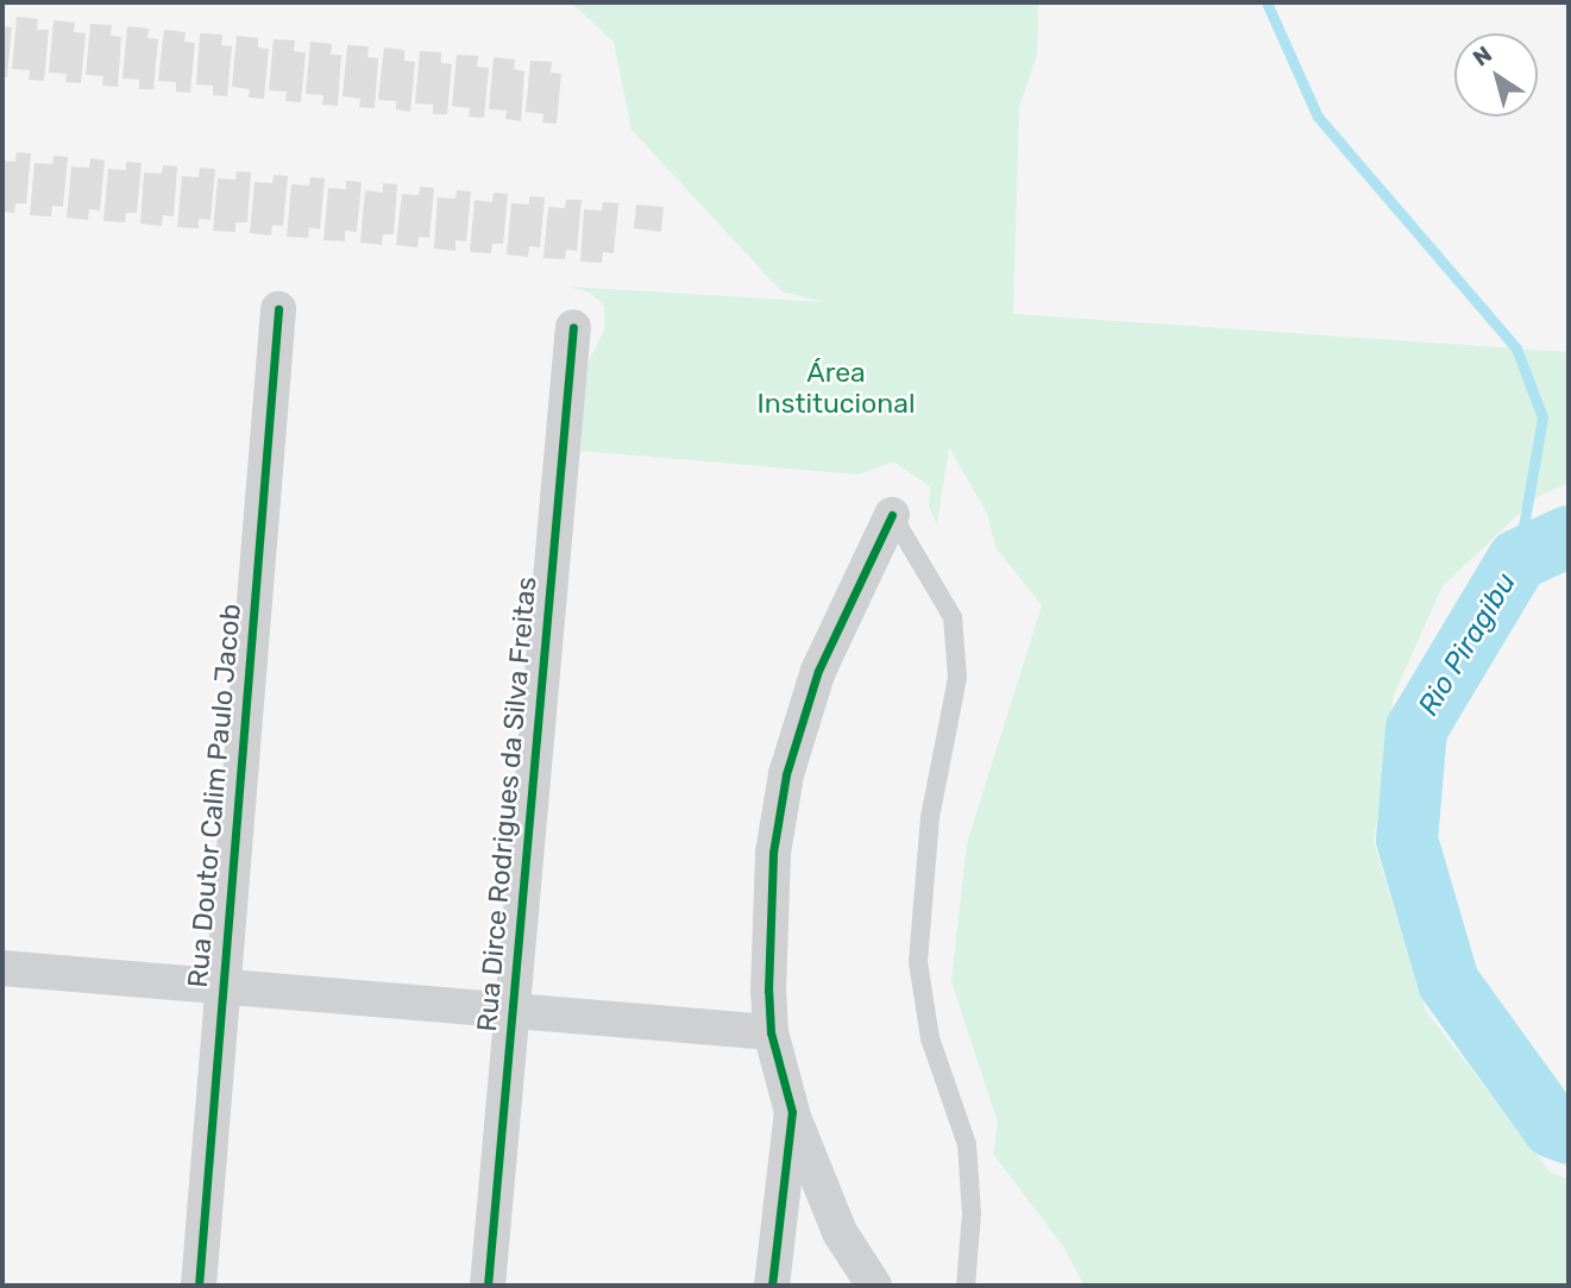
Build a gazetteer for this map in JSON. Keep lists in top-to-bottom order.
{
  "streets": {
    "street": ["Rua Doutor Calim Paulo Jacob", "Rua Dirce Rodrigues da Silva Freitas"]
  },
  "water": ["Rio Piragibu"],
  "parks": ["Área Institucional"],
  "north": "top left"
}
